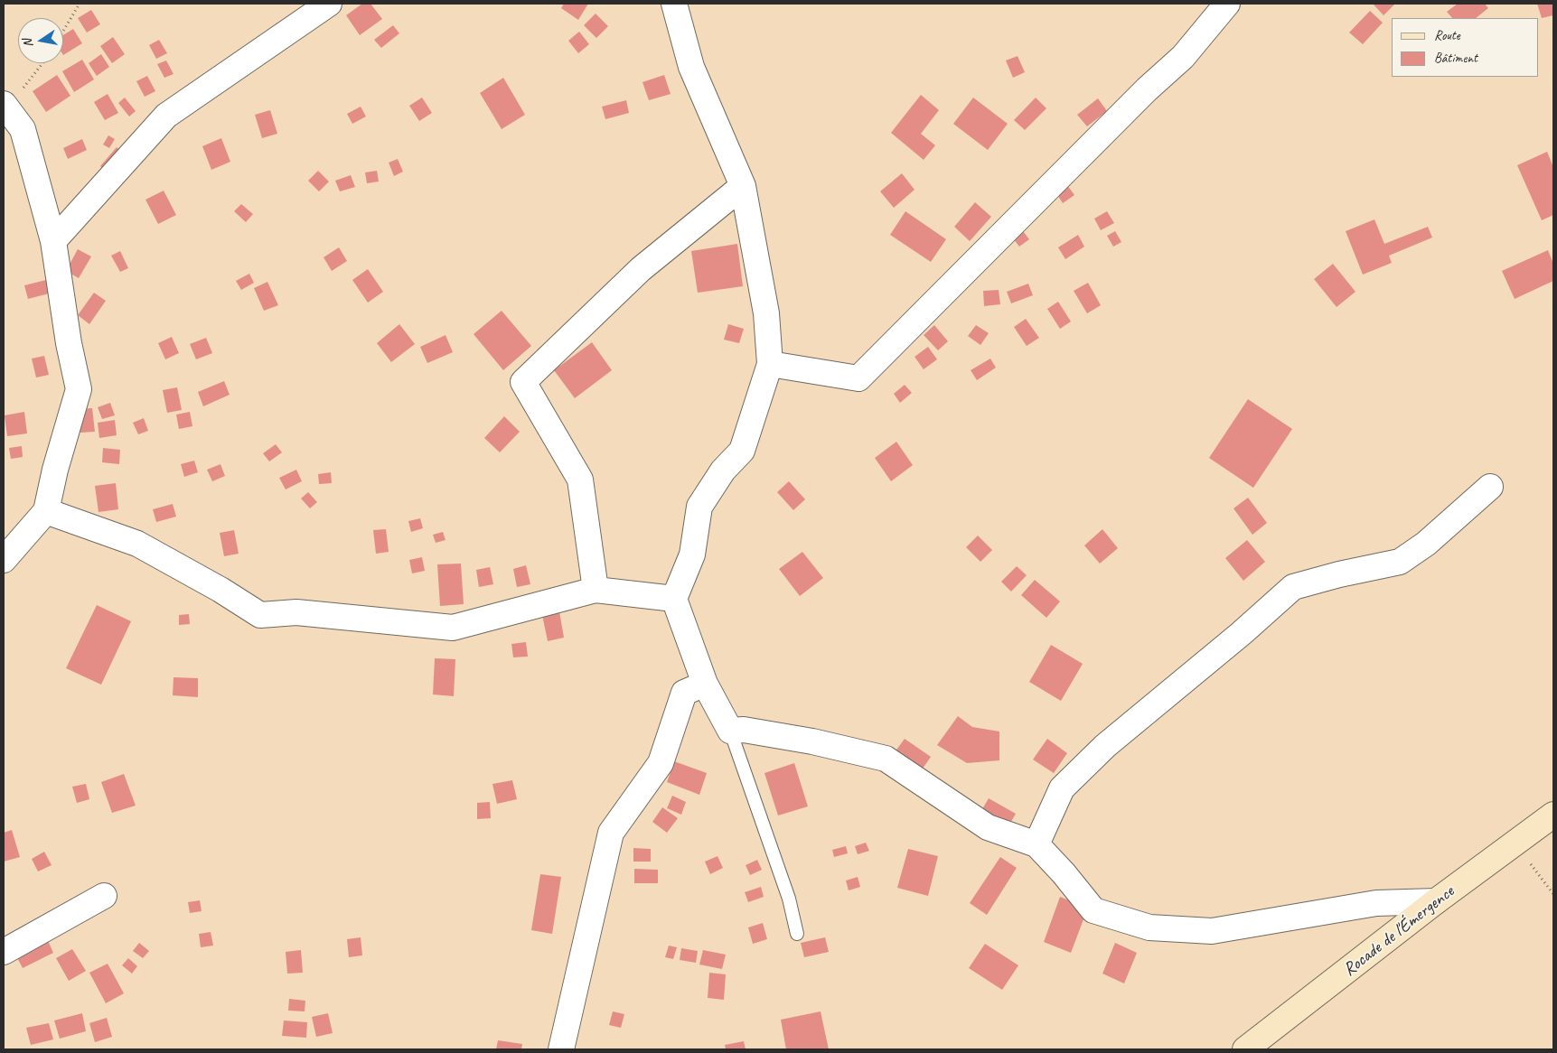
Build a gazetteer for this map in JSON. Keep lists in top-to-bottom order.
{
  "streets": {
    "street": ["Rocade de l'Émergence"]
  },
  "legend": ["Route", "Bâtiment"],
  "north": "left"
}
